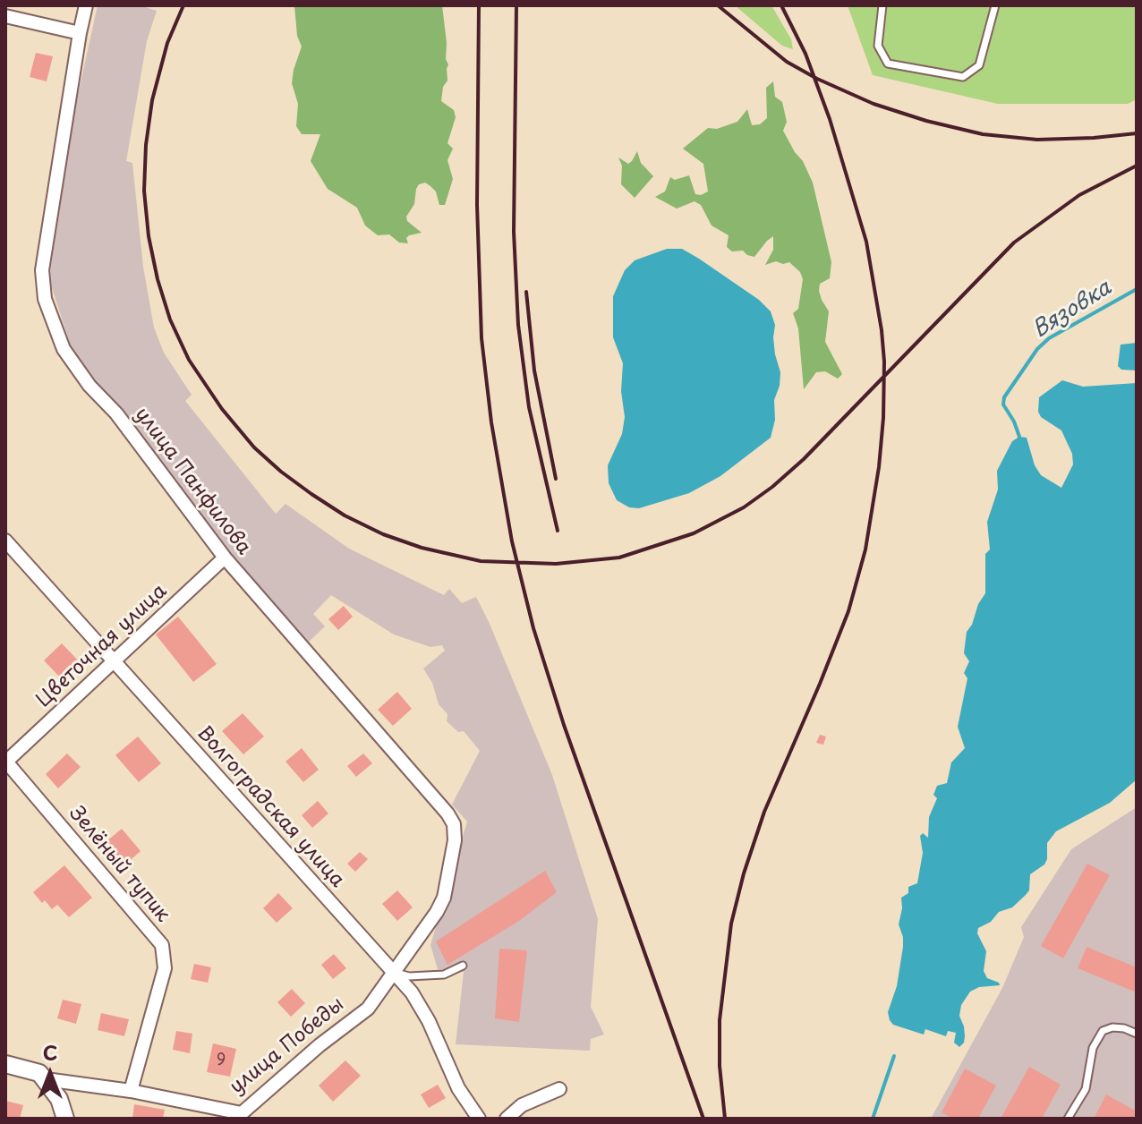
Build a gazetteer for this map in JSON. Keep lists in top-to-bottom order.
{
  "streets": {
    "street": [
      "улица Панфилова",
      "Цветочная улица",
      "Волгоградская улица",
      "Зелёный тупик",
      "улица Победы"
    ]
  },
  "crossings": [
    ["улица Панфилова", "Цветочная улица"],
    ["улица Панфилова", "улица Победы"],
    ["Цветочная улица", "Волгоградская улица"],
    ["Цветочная улица", "Зелёный тупик"],
    ["Волгоградская улица", "улица Победы"],
    ["Зелёный тупик", "улица Победы"]
  ],
  "water": ["Вязовка"],
  "house_numbers": ["9"],
  "north": "top"
}
